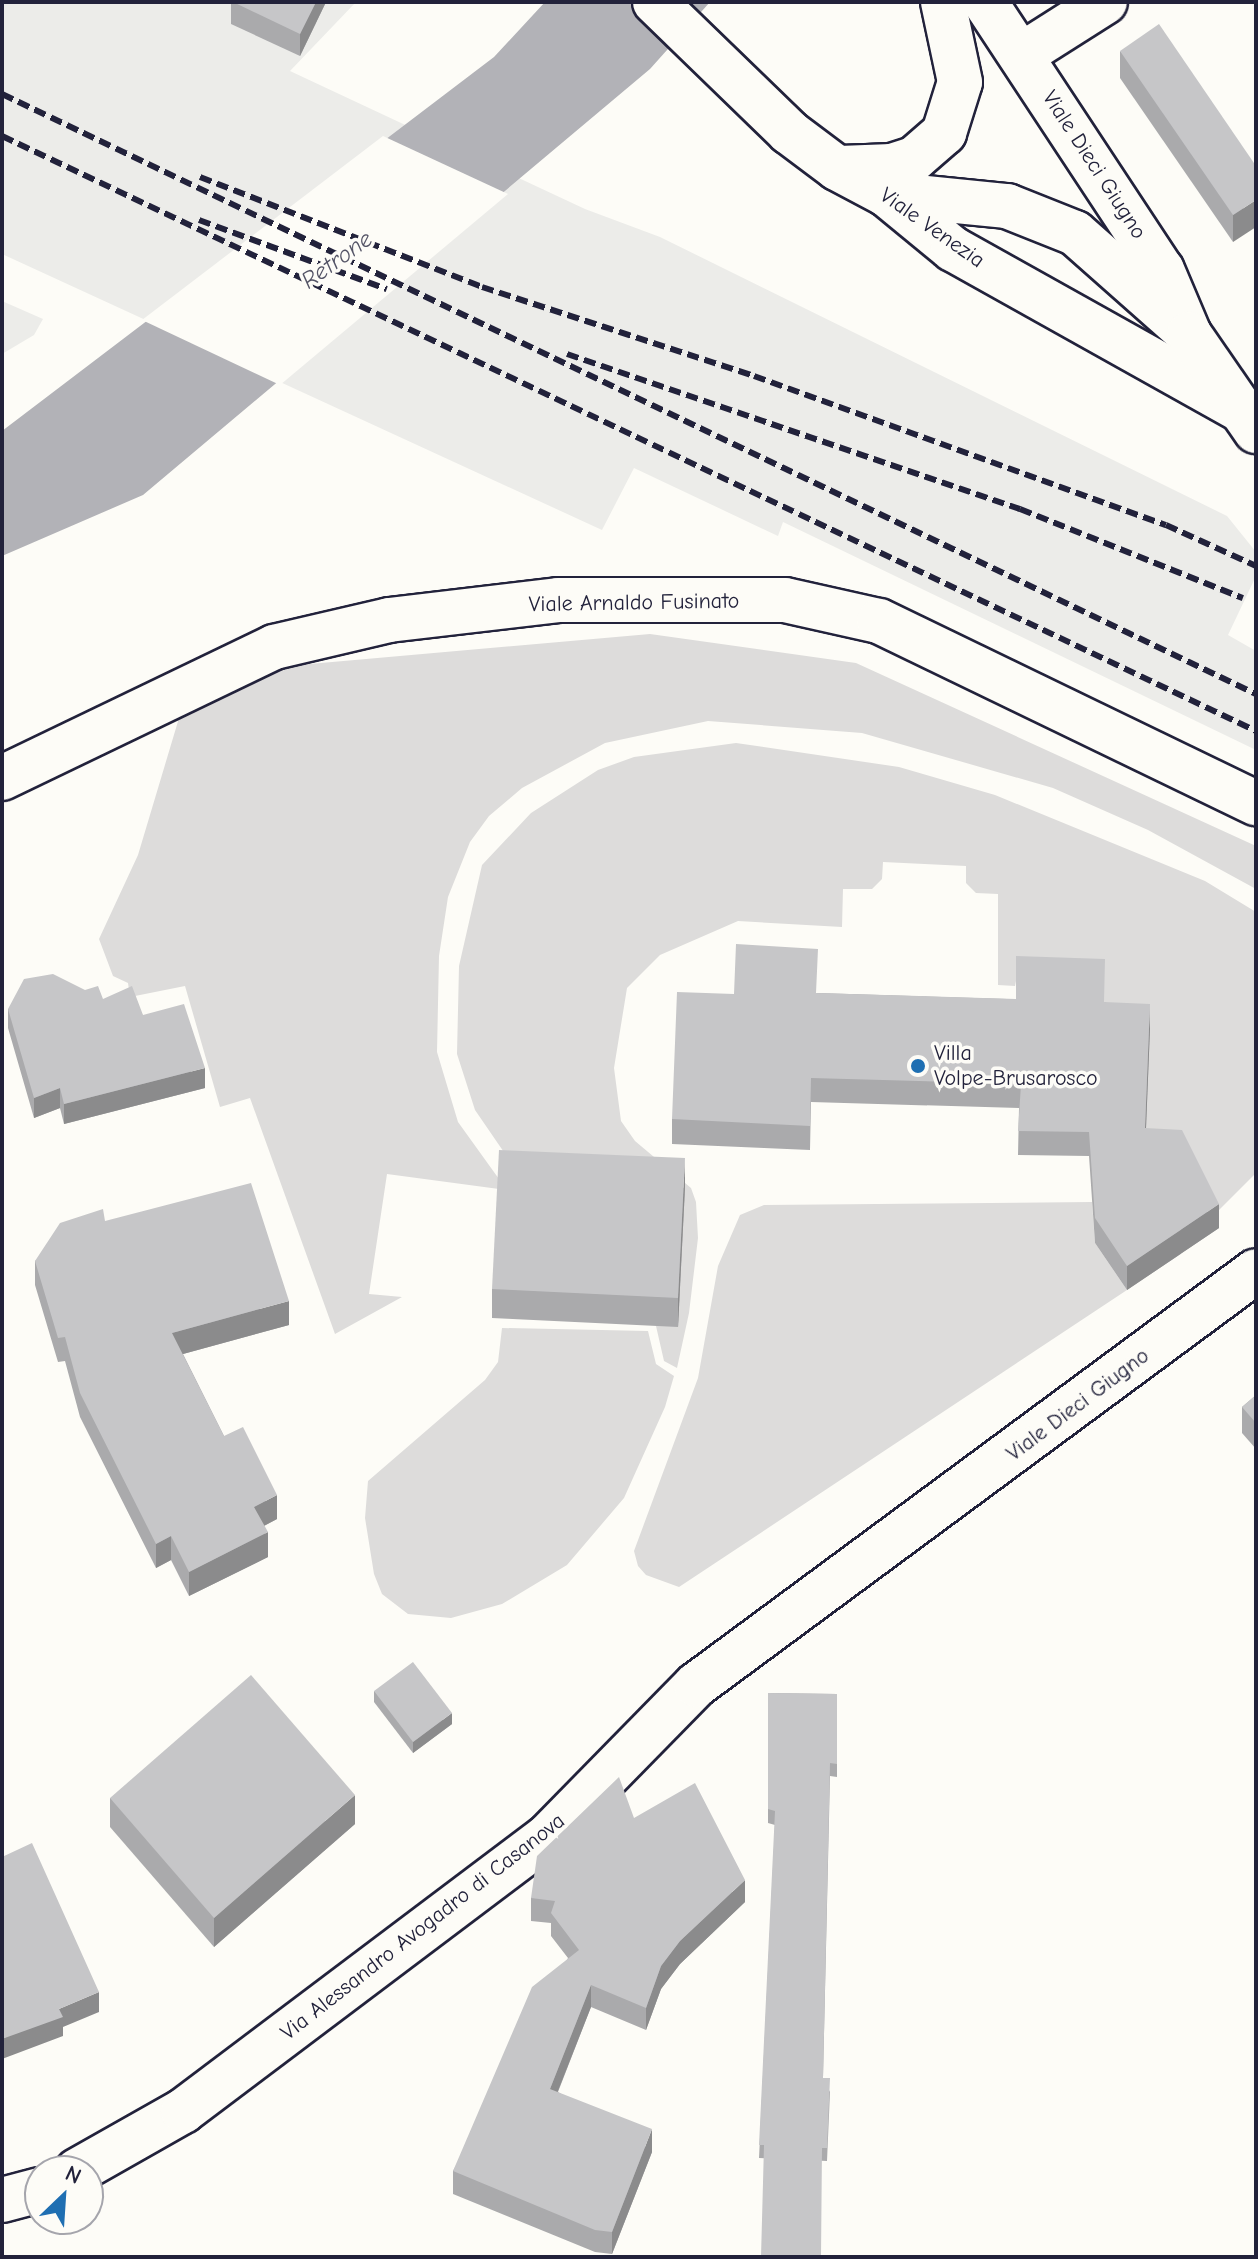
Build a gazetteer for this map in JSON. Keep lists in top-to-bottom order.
{
  "streets": {
    "street": [
      "Viale Dieci Giugno",
      "Viale Venezia",
      "Viale Arnaldo Fusinato",
      "Via Alessandro Avogadro di Casanova"
    ]
  },
  "crossings": [
    ["Viale Dieci Giugno", "Viale Venezia"],
    ["Viale Dieci Giugno", "Via Alessandro Avogadro di Casanova"]
  ],
  "water": ["Retrone"],
  "places": ["Villa Volpe-Brusarosco"],
  "north": "top right"
}
